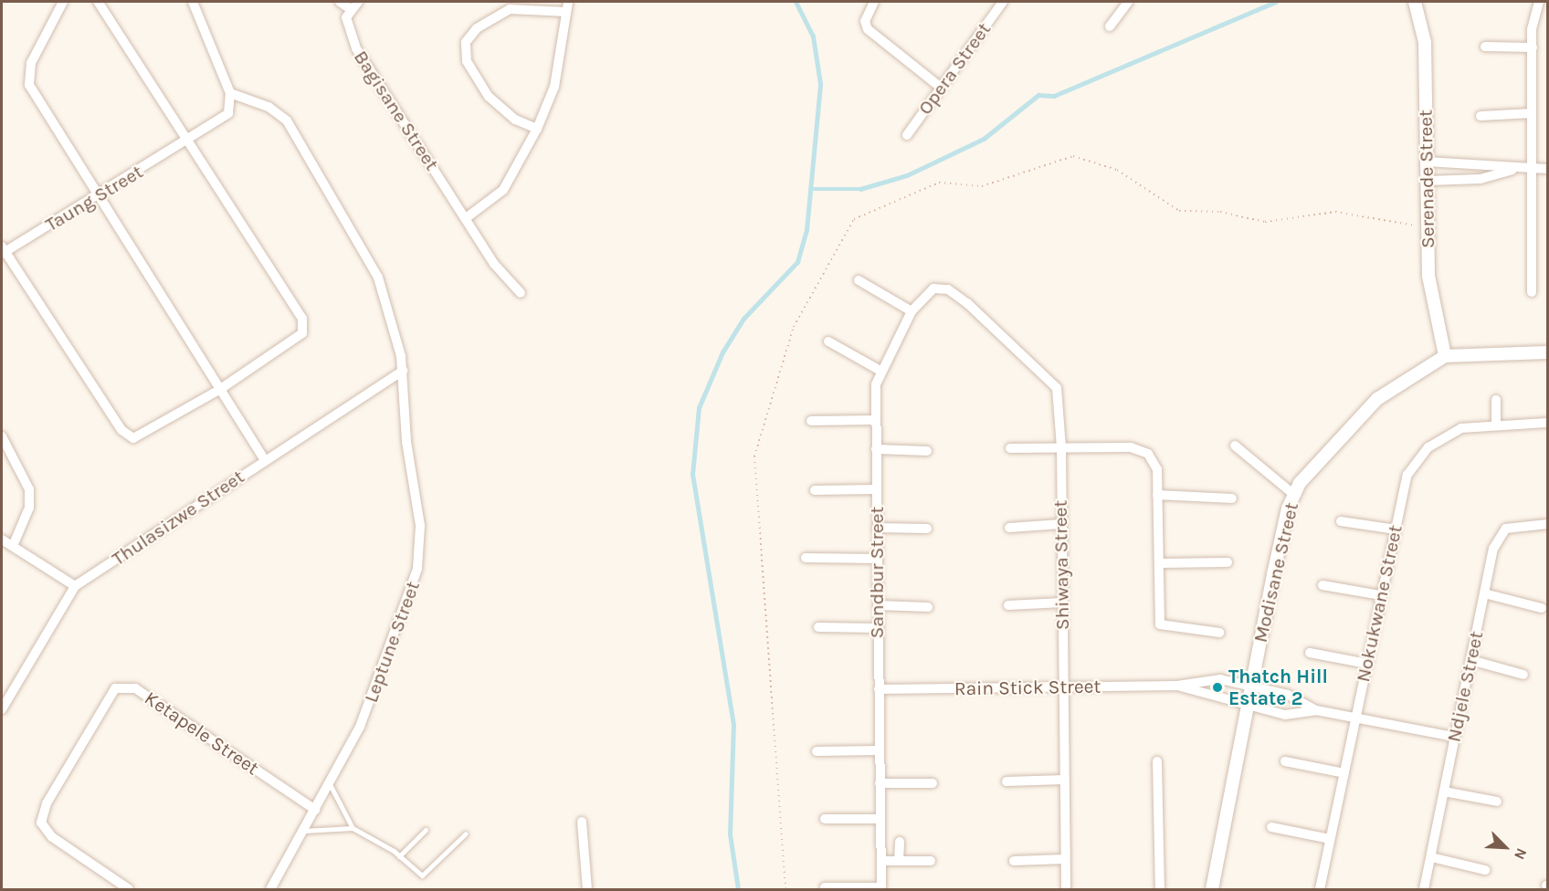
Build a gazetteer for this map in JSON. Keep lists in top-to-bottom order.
{
  "streets": {
    "street": [
      "Opera Street",
      "Bagisane Street",
      "Serenade Street",
      "Taung Street",
      "Thulasizwe Street",
      "Shiwaya Street",
      "Sandbur Street",
      "Modisane Street",
      "Nokukwane Street",
      "Leptune Street",
      "Ndjele Street",
      "Rain Stick Street",
      "Ketapele Street"
    ]
  },
  "crossings": [
    ["Serenade Street", "Modisane Street"],
    ["Taung Street", "Leptune Street"],
    ["Thulasizwe Street", "Leptune Street"],
    ["Shiwaya Street", "Sandbur Street"],
    ["Shiwaya Street", "Rain Stick Street"],
    ["Sandbur Street", "Rain Stick Street"],
    ["Modisane Street", "Rain Stick Street"],
    ["Nokukwane Street", "Rain Stick Street"],
    ["Leptune Street", "Ketapele Street"],
    ["Ndjele Street", "Rain Stick Street"]
  ],
  "places": ["Thatch Hill Estate 2"],
  "north": "bottom right"
}
